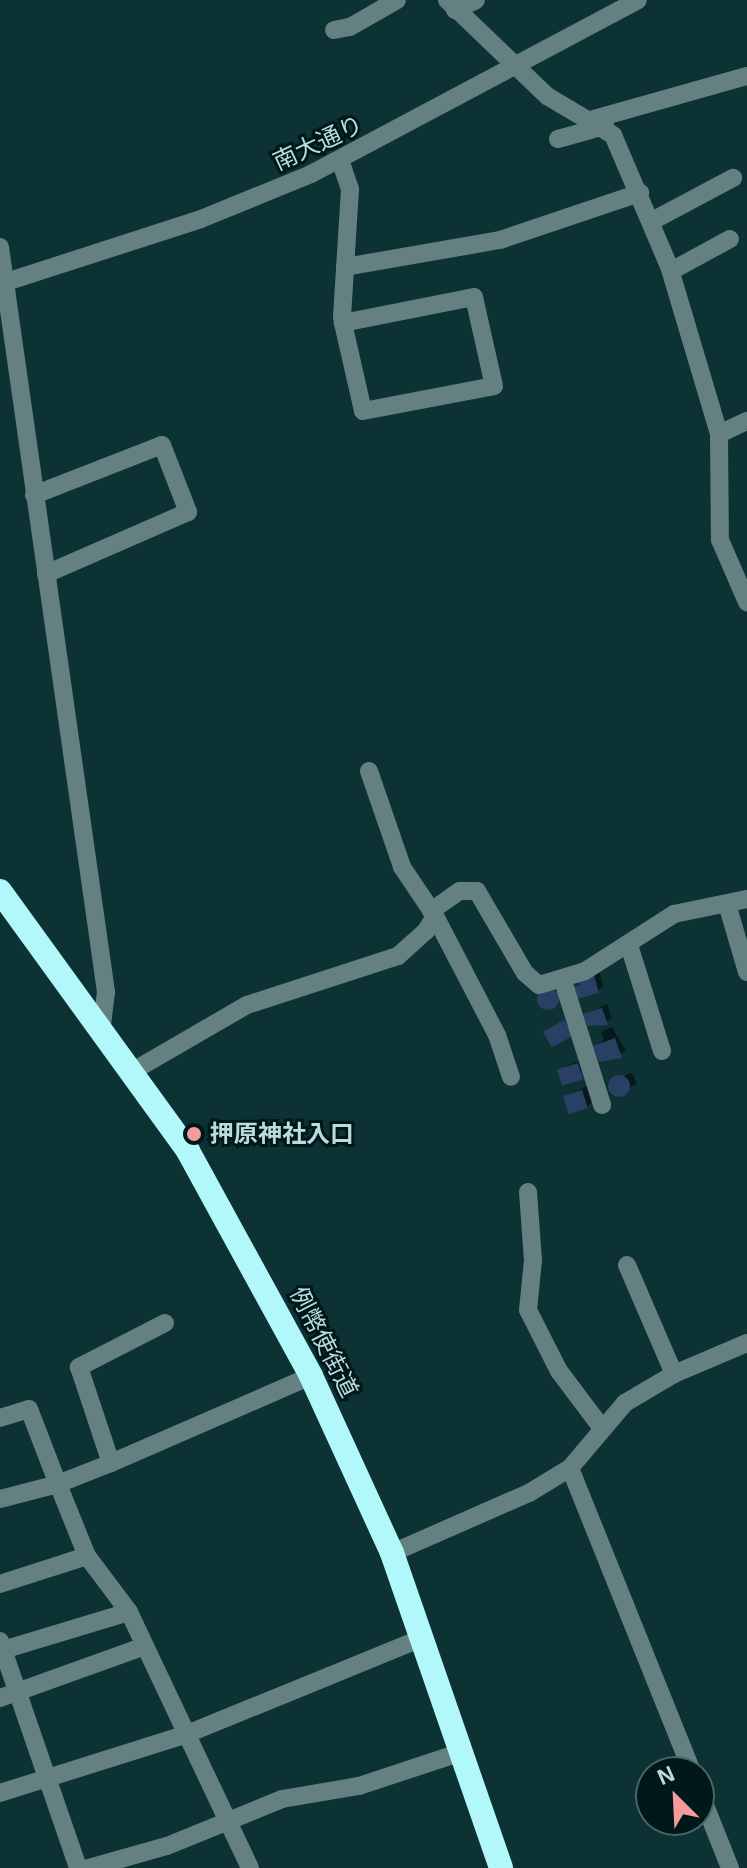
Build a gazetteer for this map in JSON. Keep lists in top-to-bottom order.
{
  "streets": {
    "highway": ["例幣使街道"],
    "street": ["南大通り"]
  },
  "places": ["押原神社入口"],
  "north": "top left"
}
